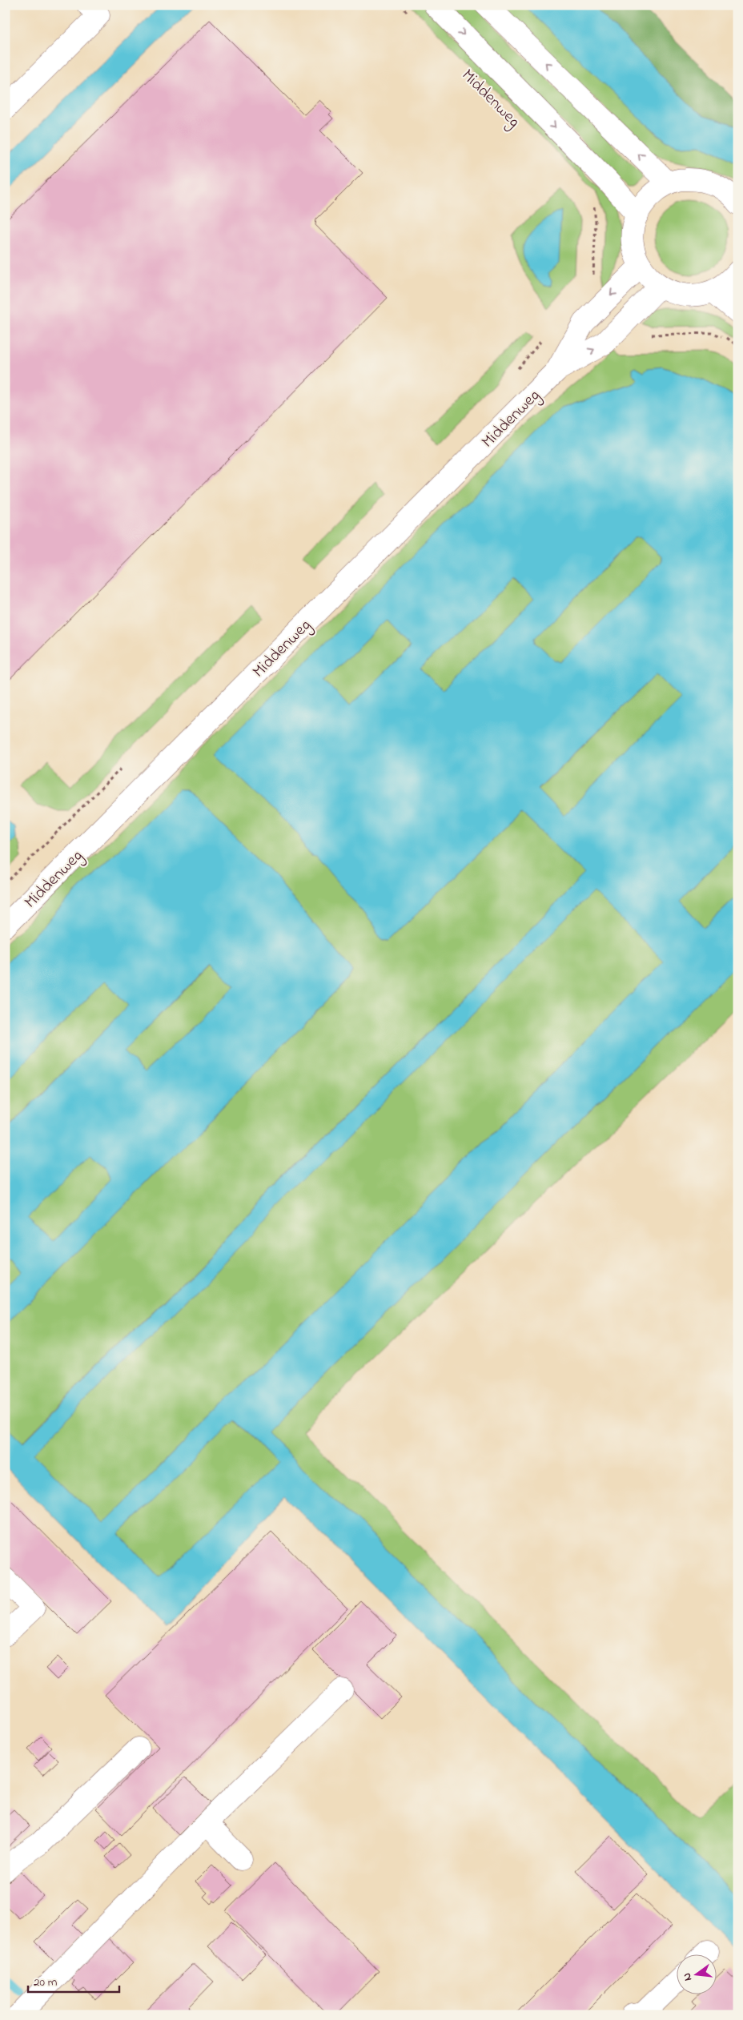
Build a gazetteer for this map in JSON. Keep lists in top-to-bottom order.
{
  "streets": {
    "street": ["Middenweg"]
  },
  "scale_bar": "20 m",
  "north": "left"
}
